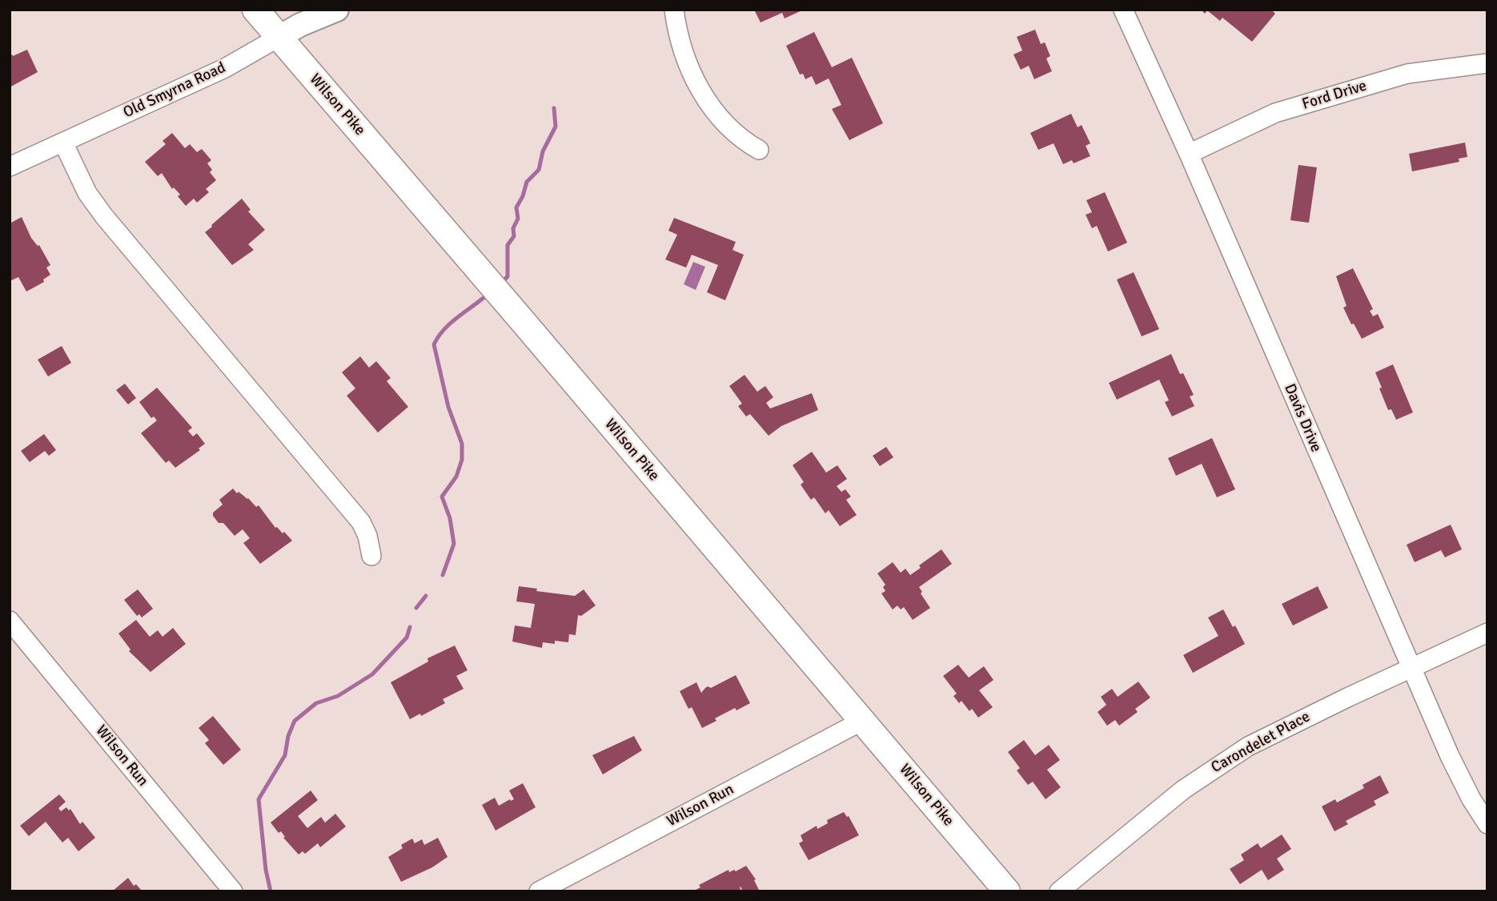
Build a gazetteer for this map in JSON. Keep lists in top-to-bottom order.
{
  "streets": {
    "main road": ["Wilson Pike"],
    "street": [
      "Old Smyrna Road",
      "Ford Drive",
      "Davis Drive",
      "Carondelet Place",
      "Wilson Run"
    ]
  },
  "crossings": [
    ["Old Smyrna Road", "Wilson Pike"],
    ["Ford Drive", "Davis Drive"],
    ["Wilson Pike", "Wilson Run"],
    ["Davis Drive", "Carondelet Place"]
  ]
}
